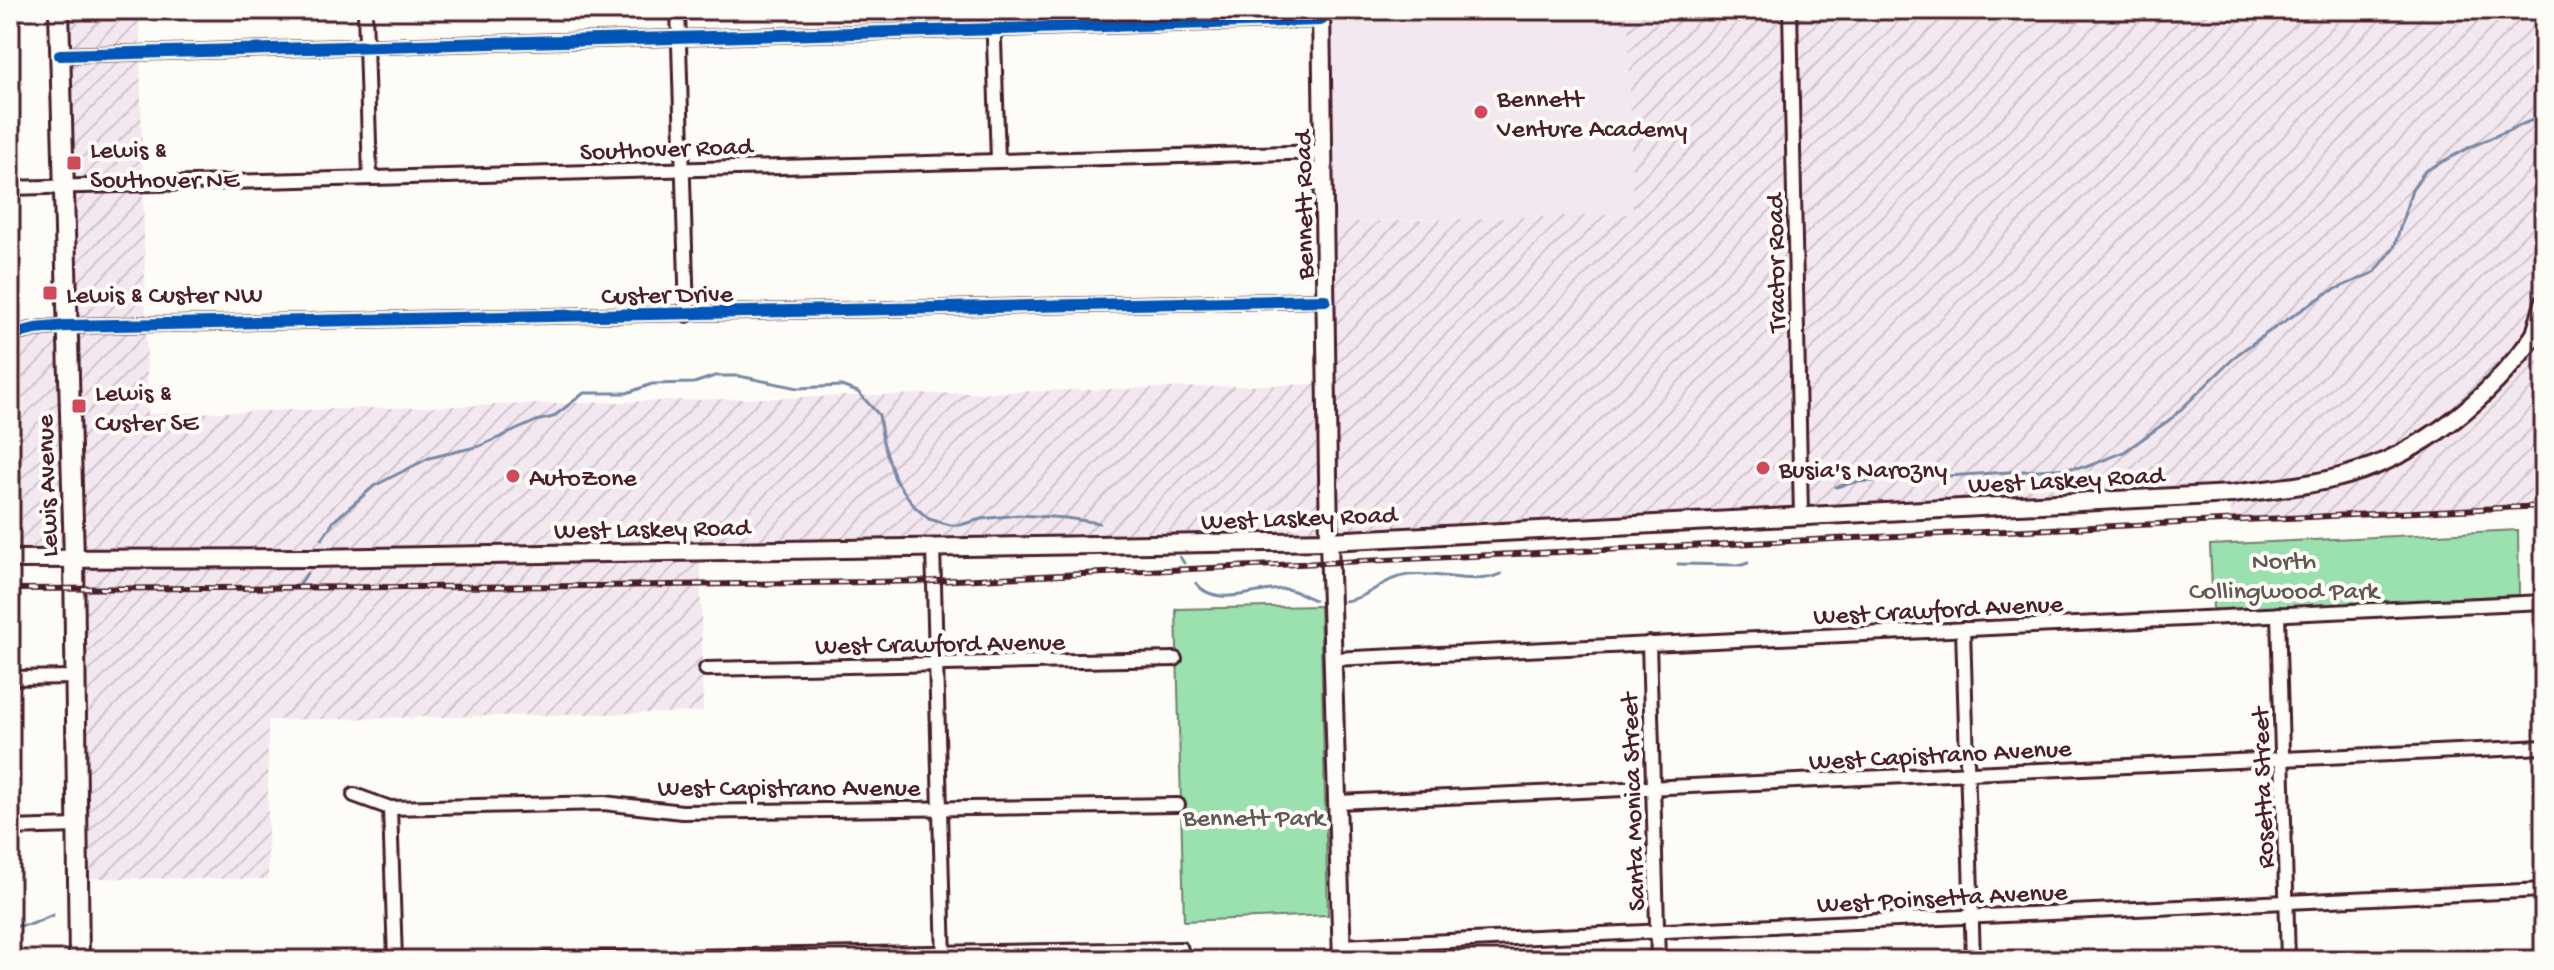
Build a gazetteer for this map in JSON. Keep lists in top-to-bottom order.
{
  "streets": {
    "main road": ["Bennett Road", "West Laskey Road", "Lewis Avenue"],
    "street": [
      "Southover Road",
      "Tractor Road",
      "Custer Drive",
      "West Crawford Avenue",
      "West Capistrano Avenue",
      "Rosetta Street",
      "Santa Monica Street",
      "West Poinsetta Avenue"
    ]
  },
  "crossings": [
    ["Southover Road", "Bennett Road"],
    ["Southover Road", "Lewis Avenue"],
    ["Bennett Road", "Custer Drive"],
    ["Bennett Road", "West Laskey Road"],
    ["Bennett Road", "West Crawford Avenue"],
    ["Bennett Road", "West Capistrano Avenue"],
    ["Bennett Road", "West Poinsetta Avenue"],
    ["Tractor Road", "West Laskey Road"],
    ["Custer Drive", "Lewis Avenue"],
    ["West Laskey Road", "Lewis Avenue"],
    ["West Crawford Avenue", "Rosetta Street"],
    ["West Crawford Avenue", "Santa Monica Street"],
    ["West Capistrano Avenue", "Rosetta Street"],
    ["West Capistrano Avenue", "Santa Monica Street"],
    ["Rosetta Street", "West Poinsetta Avenue"],
    ["Santa Monica Street", "West Poinsetta Avenue"]
  ],
  "parks": ["North Collingwood Park", "Bennett Park"],
  "places": {
    "other": ["Bennett Venture Academy", "Busia's Narozny", "AutoZone"],
    "transit": ["Lewis & Southover NE", "Lewis & Custer NW", "Lewis & Custer SE"]
  }
}
